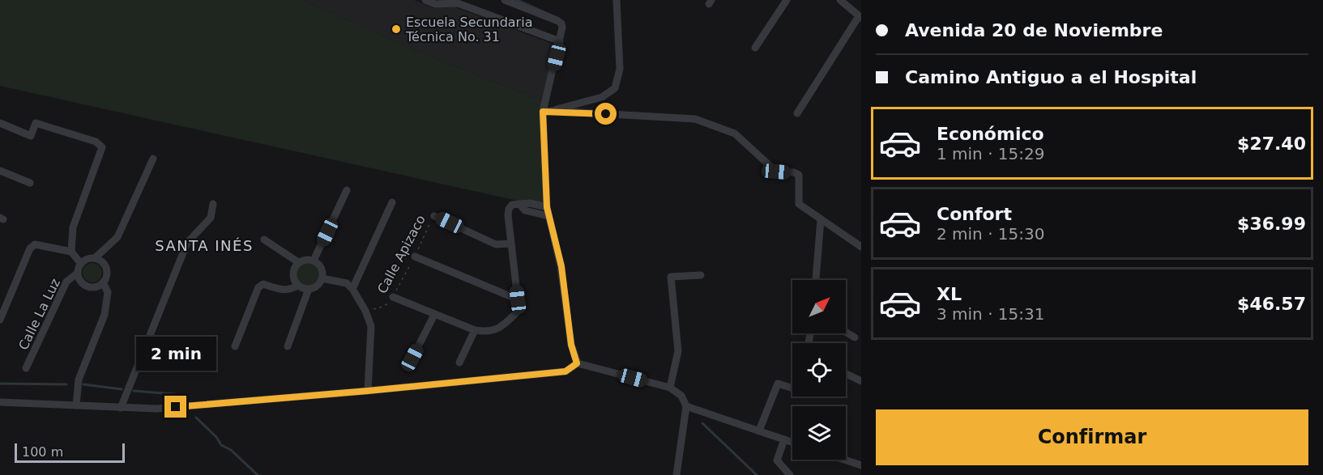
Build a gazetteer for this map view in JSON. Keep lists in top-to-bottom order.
{
  "streets": {
    "street": ["Calle Apizaco", "Calle La Luz"]
  },
  "districts": ["SANTA INÉS"],
  "places": ["Escuela Secundaria Técnica No. 31"],
  "scale_bar": "100 m",
  "north": "top right",
  "page": {
    "banner": ["Avenida 20 de Noviembre", "Camino Antiguo a el Hospital"],
    "list": [
      {
        "name": "Económico",
        "note": "1 min · 15:29",
        "value": "$27.40"
      },
      {
        "name": "Confort",
        "note": "2 min · 15:30",
        "value": "$36.99"
      },
      {
        "name": "XL",
        "note": "3 min · 15:31",
        "value": "$46.57"
      }
    ],
    "bubble": "2 min",
    "buttons": "Confirmar",
    "scale": "100 m"
  }
}
